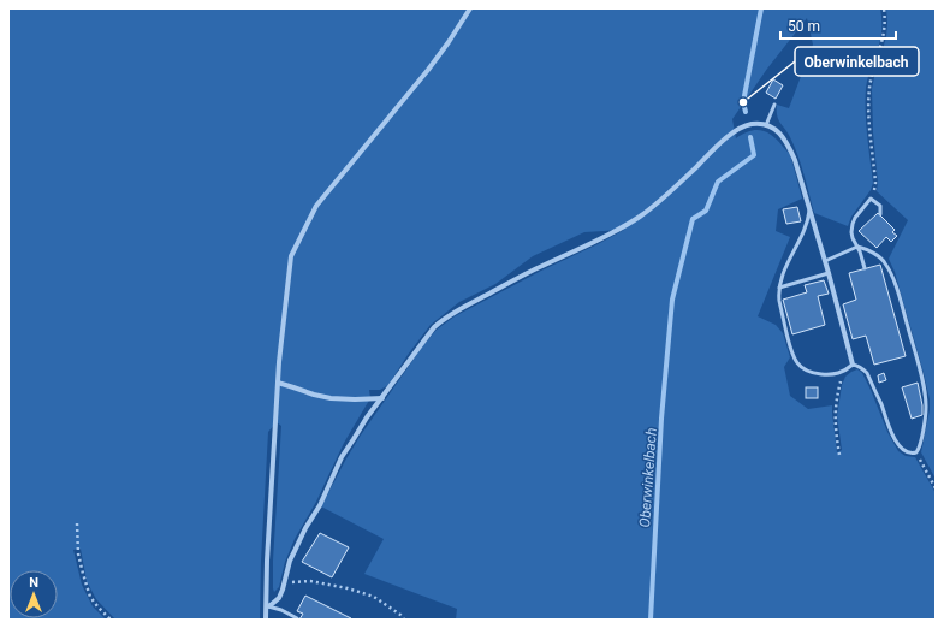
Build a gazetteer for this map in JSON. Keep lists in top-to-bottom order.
{
  "water": ["Oberwinkelbach"],
  "places": ["Oberwinkelbach"],
  "scale_bar": "50 m",
  "north": "top"
}
